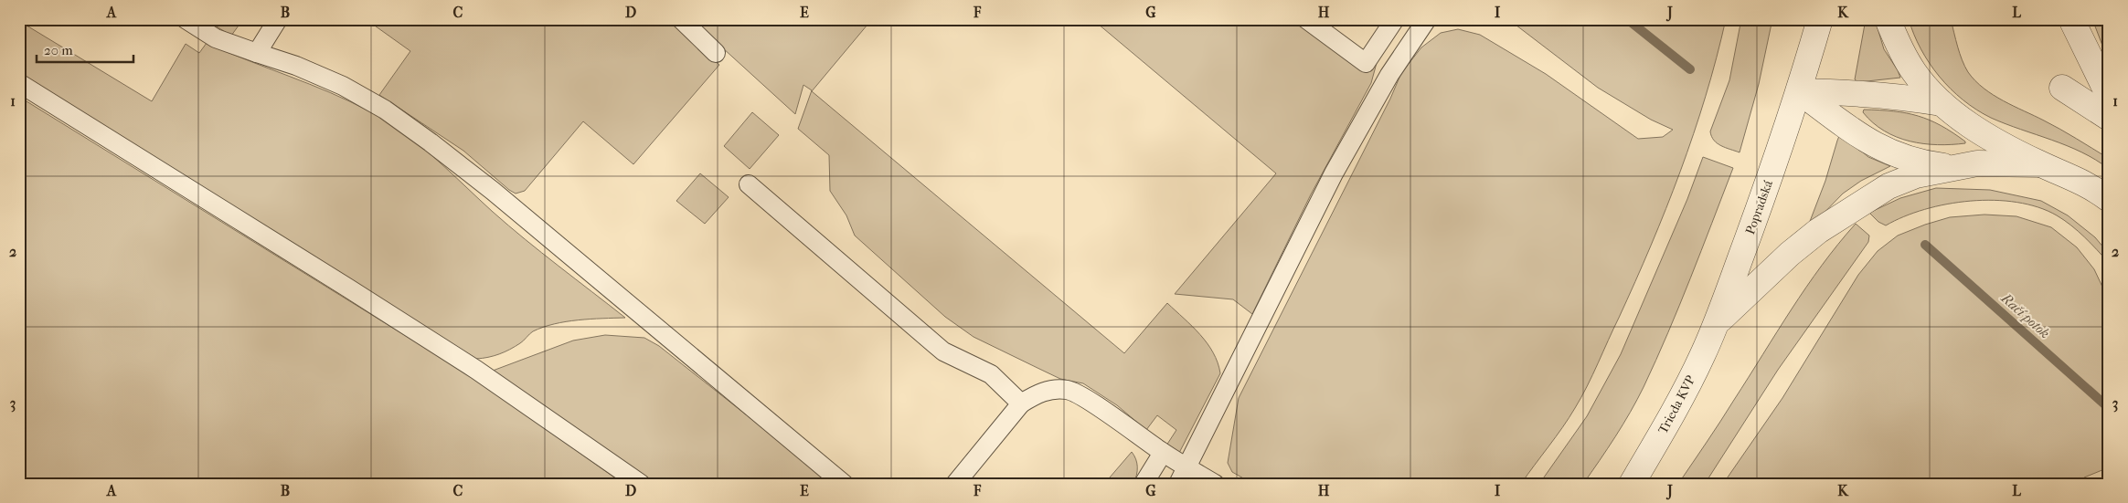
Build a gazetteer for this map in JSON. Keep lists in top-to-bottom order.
{
  "streets": {
    "street": ["Popradská", "Trieda KVP"]
  },
  "crossings": [
    ["Popradská", "Trieda KVP"]
  ],
  "water": ["Račí potok"],
  "scale_bar": "20 m",
  "grid": {
    "columns": [
      "A",
      "B",
      "C",
      "D",
      "E",
      "F",
      "G",
      "H",
      "I",
      "J",
      "K",
      "L"
    ],
    "rows": ["1", "2", "3"]
  }
}
